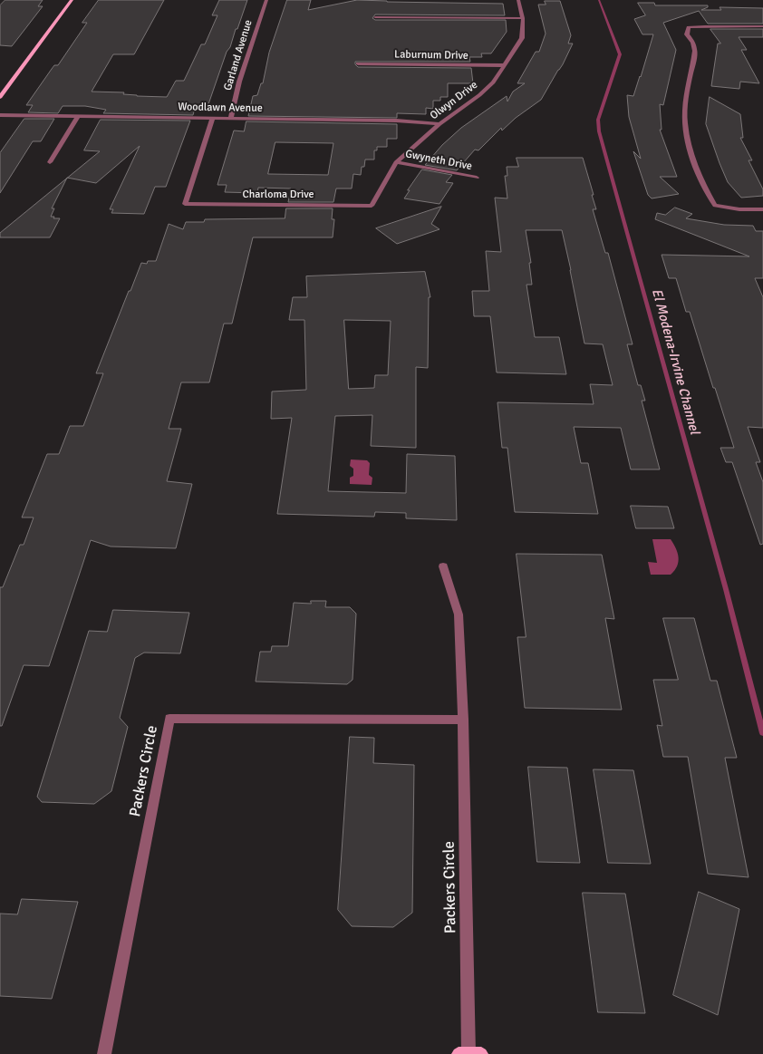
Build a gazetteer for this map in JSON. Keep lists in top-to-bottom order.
{
  "streets": {
    "street": [
      "Garland Avenue",
      "Laburnum Drive",
      "Olwyn Drive",
      "Woodlawn Avenue",
      "Gwyneth Drive",
      "Charloma Drive",
      "Packers Circle"
    ]
  },
  "crossings": [
    ["Garland Avenue", "Woodlawn Avenue"],
    ["Laburnum Drive", "Olwyn Drive"],
    ["Olwyn Drive", "Woodlawn Avenue"],
    ["Olwyn Drive", "Gwyneth Drive"],
    ["Olwyn Drive", "Charloma Drive"],
    ["Woodlawn Avenue", "Charloma Drive"]
  ],
  "water": ["El Modena-Irvine Channel"]
}
